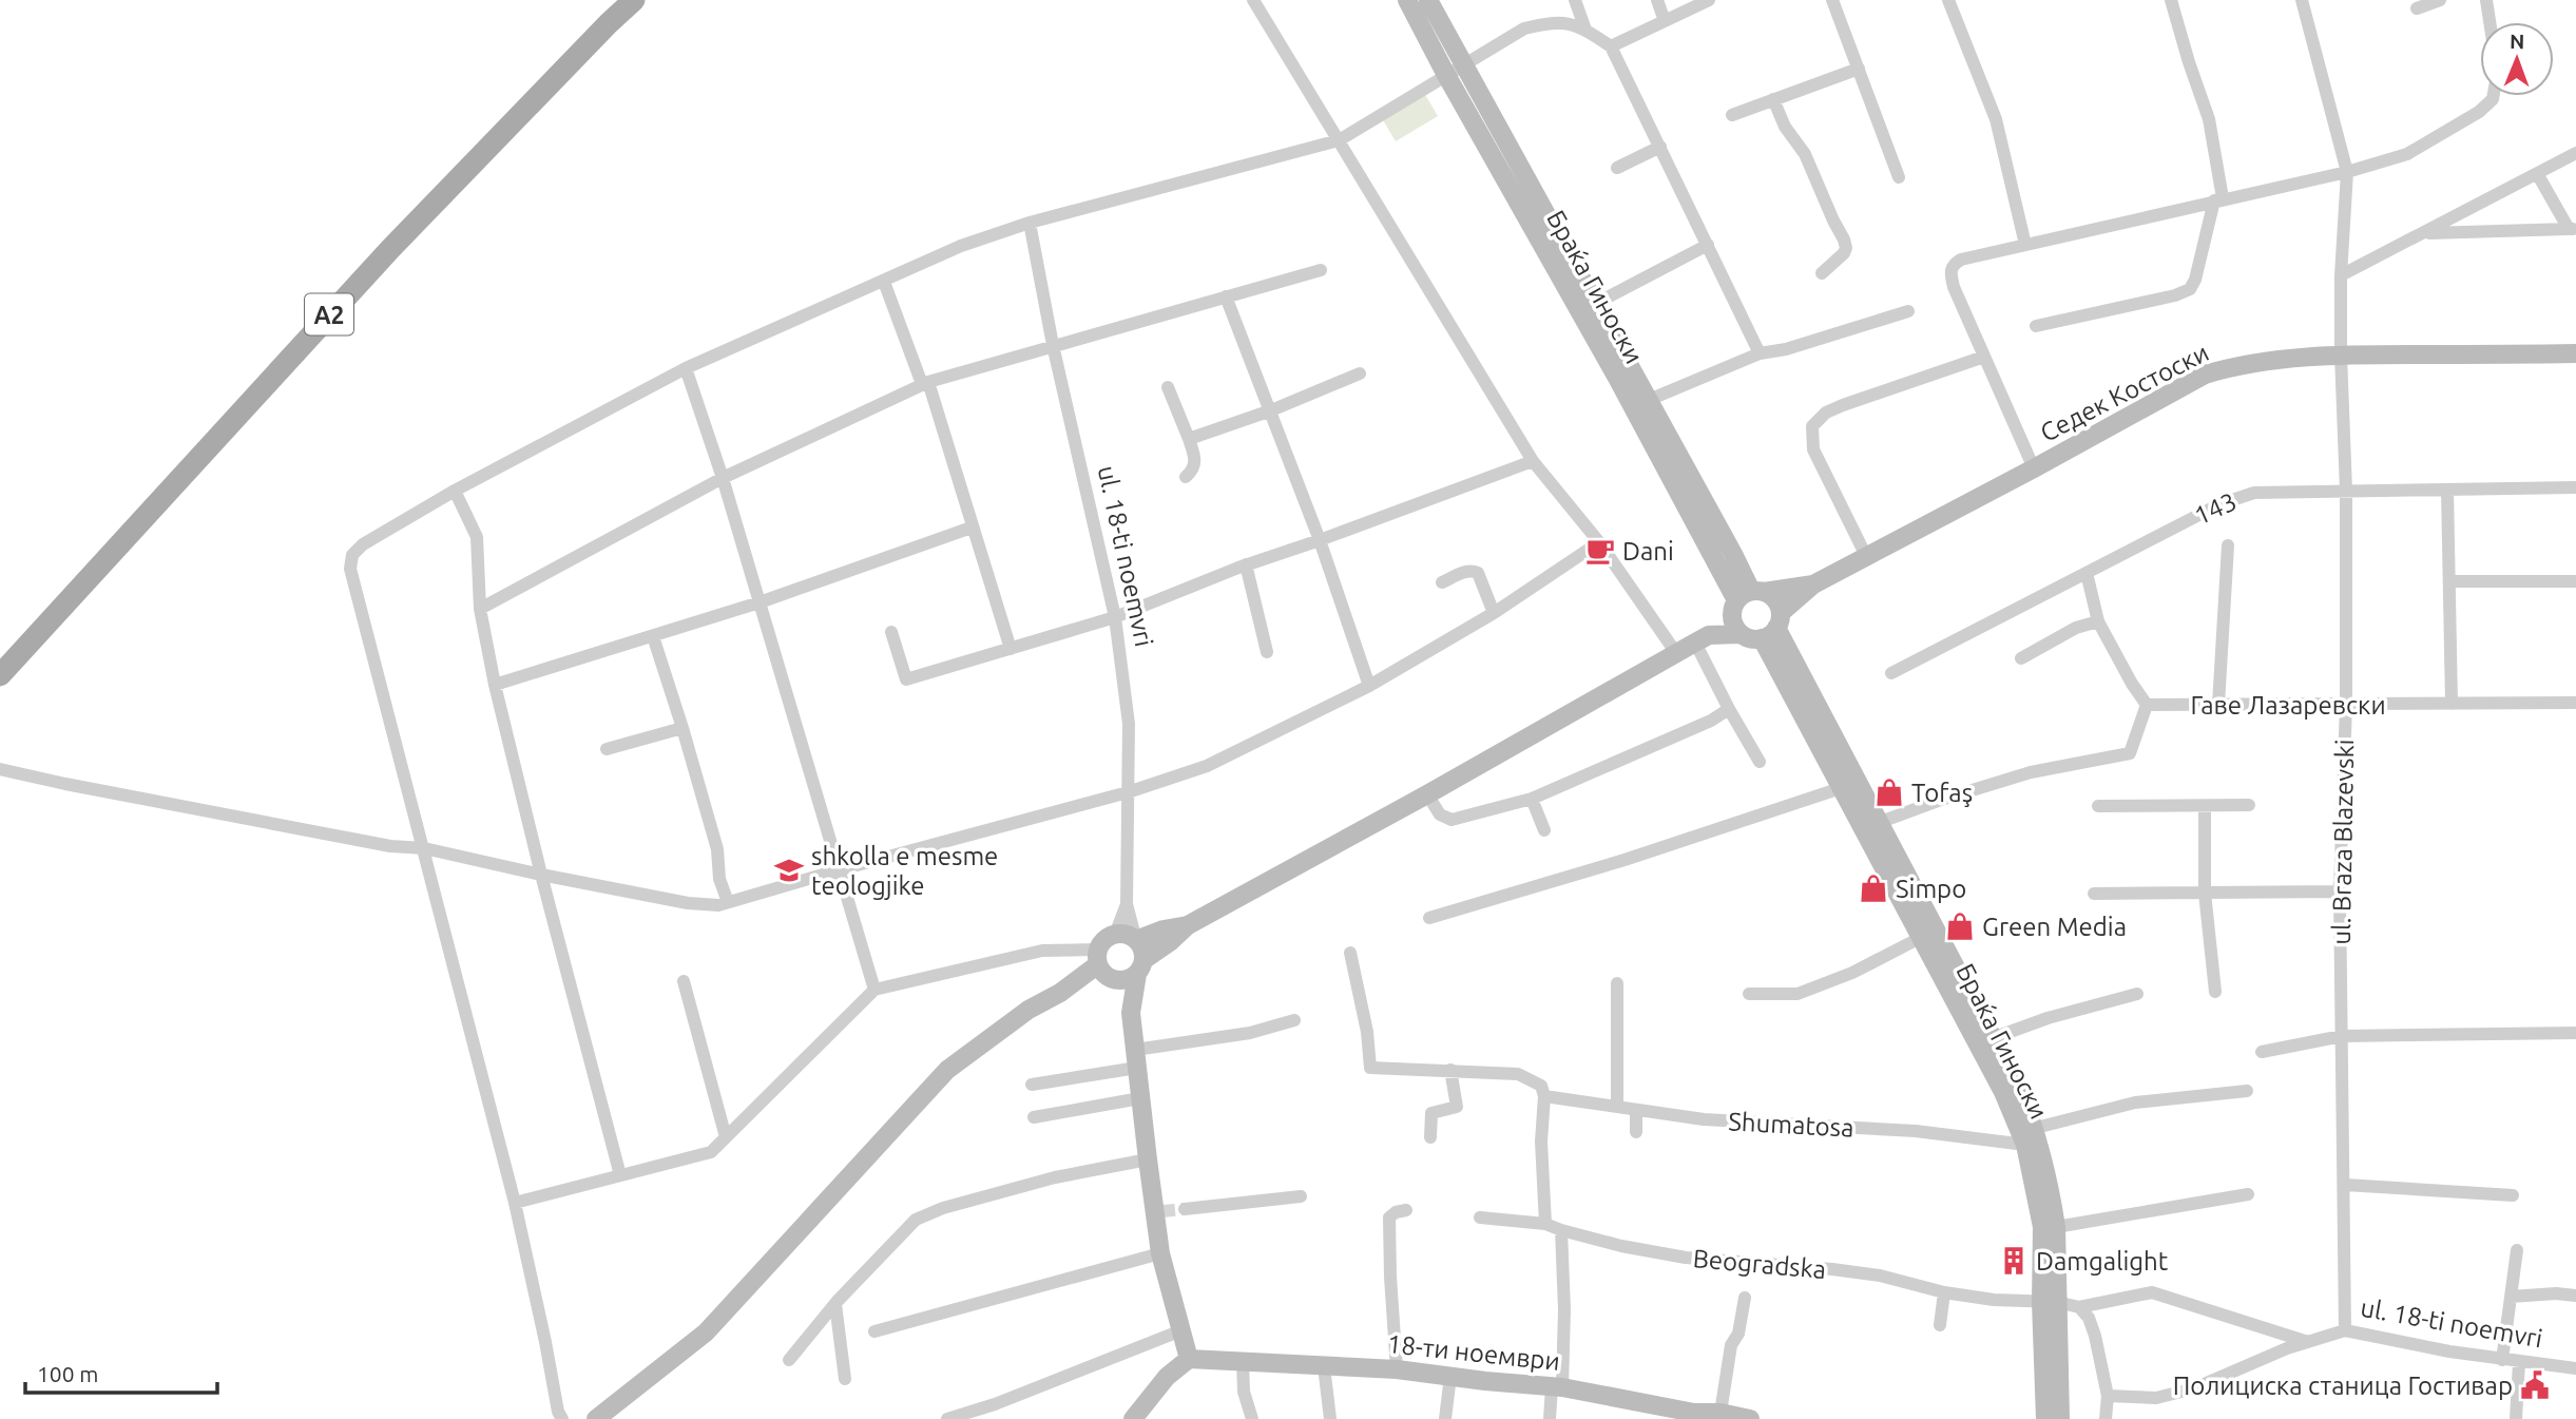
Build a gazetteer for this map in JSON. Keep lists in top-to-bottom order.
{
  "streets": {
    "main road": ["A2"],
    "street": [
      "Браќа Гиноски",
      "Седек Костоски",
      "143",
      "ul. 18-ti noemvri",
      "Гаве Лазаревски",
      "ul. Braza Blazevski",
      "Shumatosa",
      "Beogradska",
      "18-ти ноември"
    ]
  },
  "crossings": [
    ["Браќа Гиноски", "Shumatosa"],
    ["Браќа Гиноски", "Beogradska"],
    ["Седек Костоски", "ul. Braza Blazevski"],
    ["143", "ul. Braza Blazevski"],
    ["ul. 18-ti noemvri", "ul. Braza Blazevski"],
    ["Гаве Лазаревски", "ul. Braza Blazevski"]
  ],
  "places": {
    "cafe": ["Dani"],
    "shop": ["Tofaş", "Simpo", "Green Media"],
    "school or university": ["shkolla e mesme teologjike"],
    "building": ["Damgalight"],
    "public building": ["Полициска станица Гостивар"]
  },
  "scale_bar": "100 m",
  "north": "top"
}
